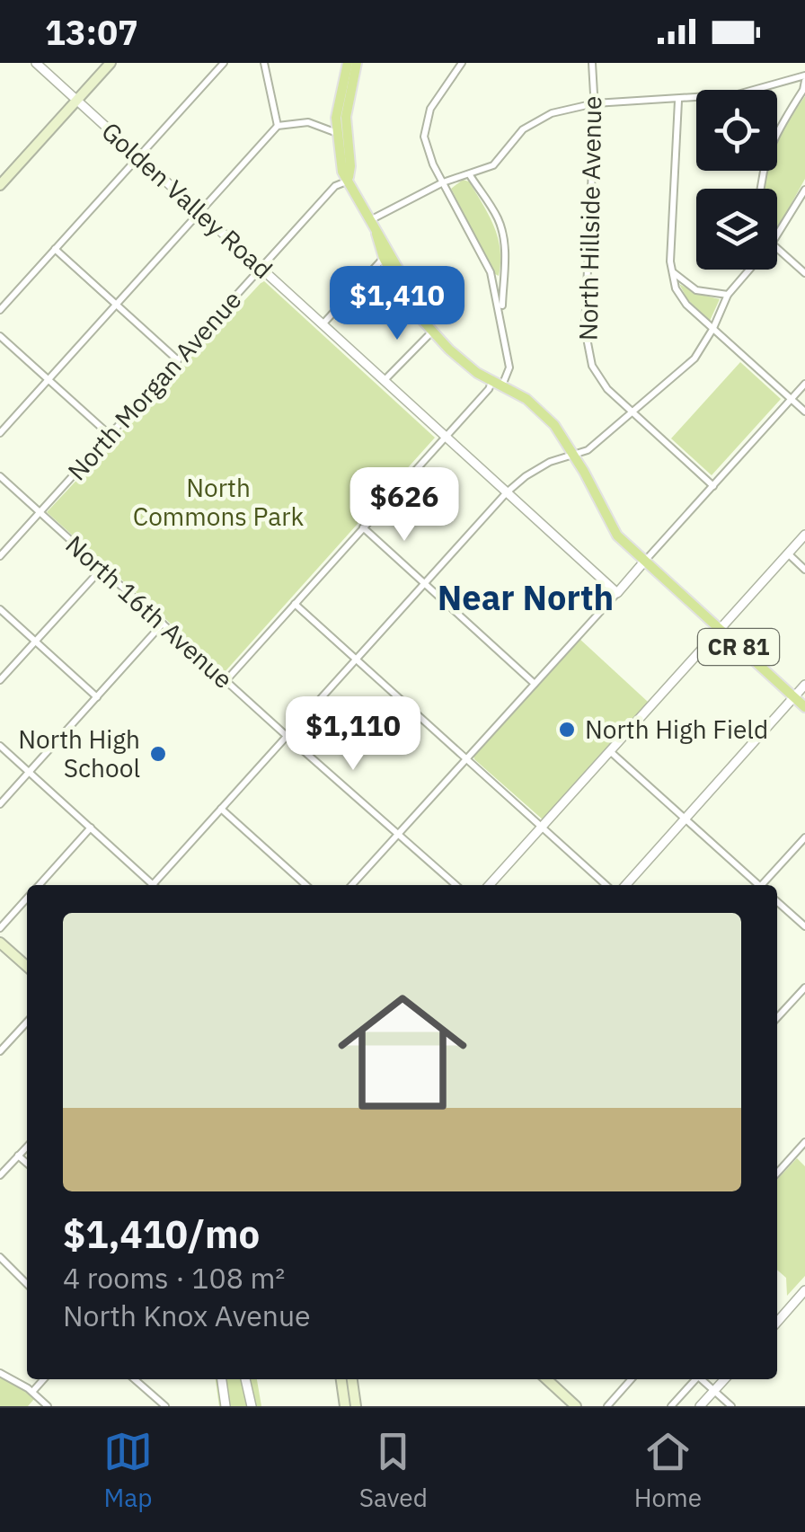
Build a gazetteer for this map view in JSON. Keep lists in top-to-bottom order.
{
  "streets": {
    "main road": ["CR 81"],
    "street": [
      "Golden Valley Road",
      "North Hillside Avenue",
      "North Morgan Avenue",
      "North 16th Avenue"
    ]
  },
  "crossings": [
    ["Golden Valley Road", "North Morgan Avenue"],
    ["North Morgan Avenue", "North 16th Avenue"],
    ["North Morgan Avenue", "CR 81"]
  ],
  "districts": ["Near North"],
  "parks": ["North Commons Park"],
  "places": ["North High Field", "North High School"],
  "page": {
    "status": "13:07",
    "price": ["$1,410", "$626", "$1,110"],
    "list": [
      {
        "name": "$1,410/mo",
        "note": "4 rooms · 108 m² · North Knox Avenue"
      }
    ],
    "tabs": ["Map", "Saved", "Home"]
  }
}
